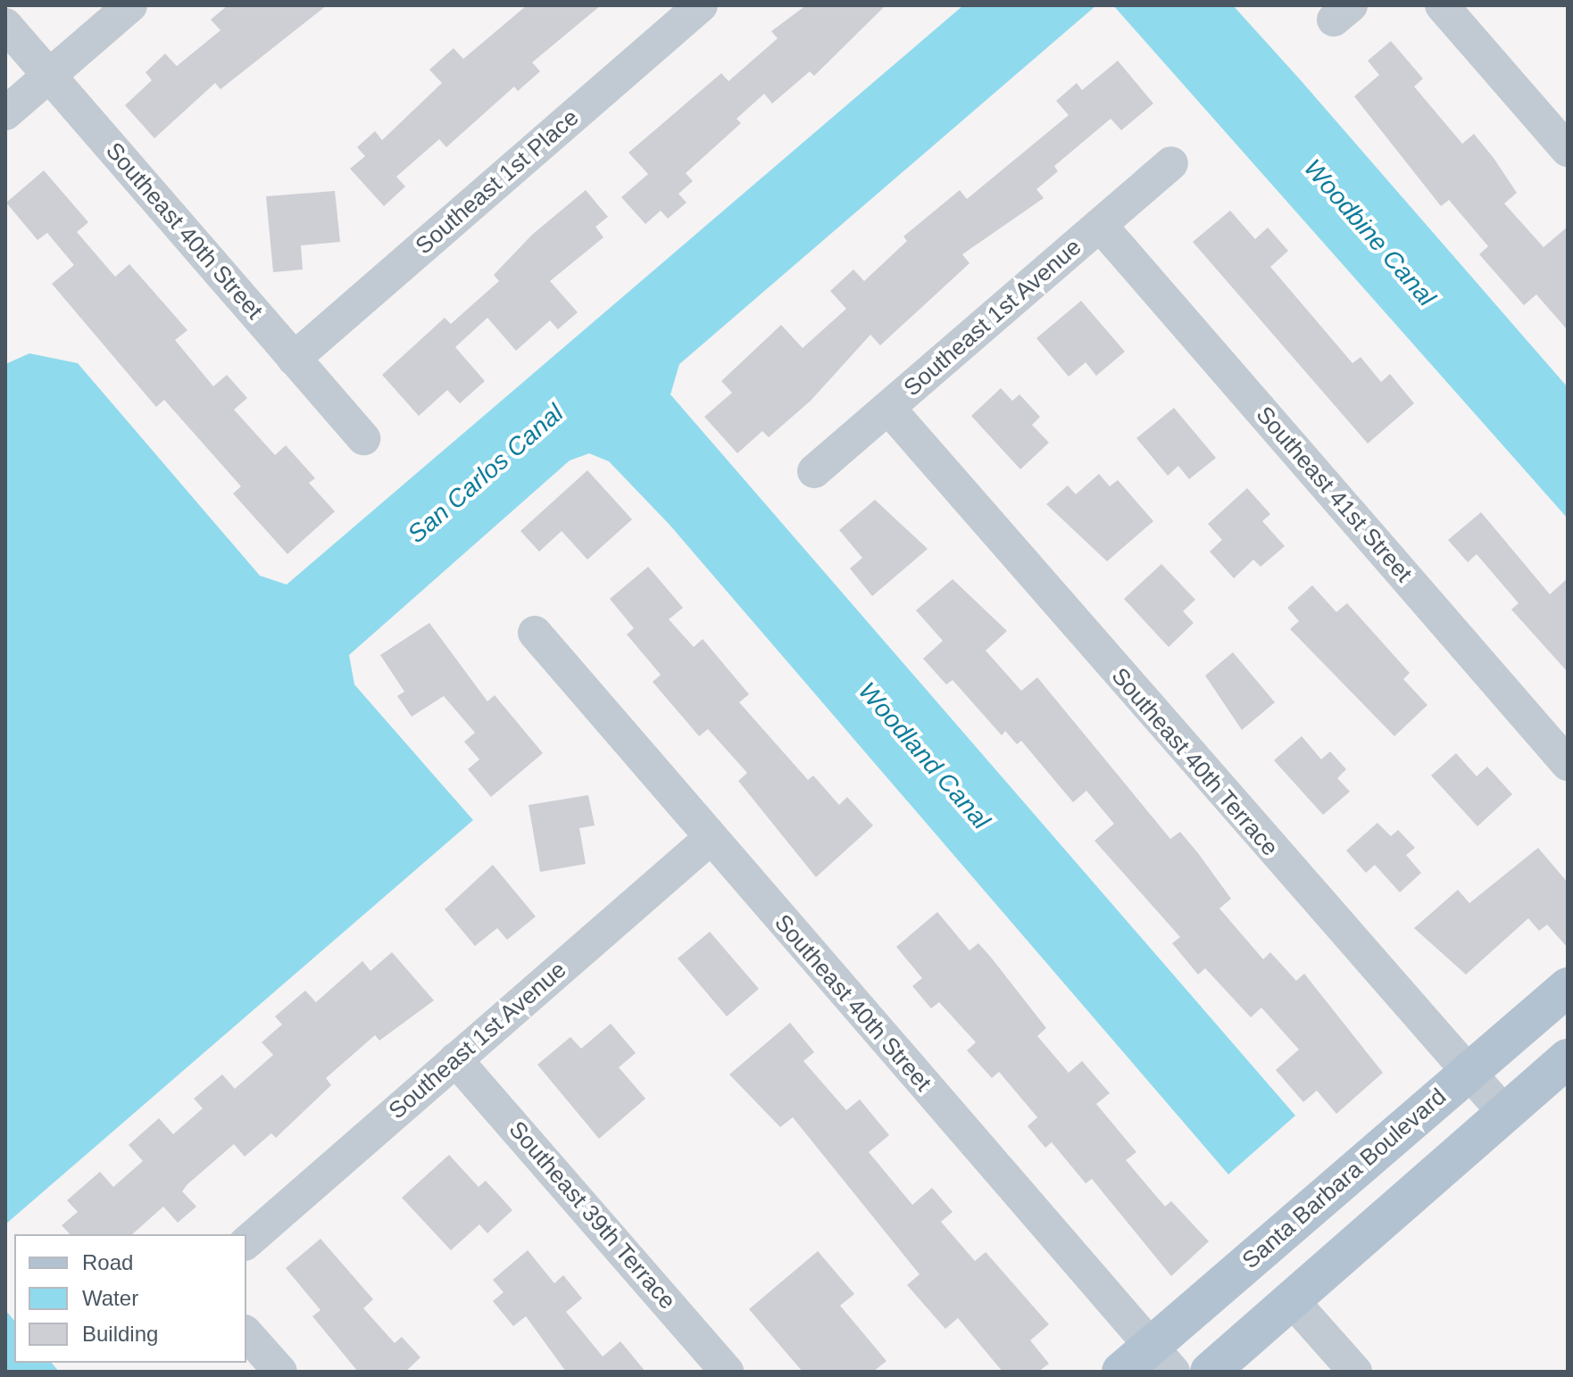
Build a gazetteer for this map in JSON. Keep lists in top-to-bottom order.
{
  "streets": {
    "main road": ["Santa Barbara Boulevard"],
    "street": [
      "Southeast 1st Place",
      "Southeast 40th Street",
      "Southeast 1st Avenue",
      "Southeast 41st Street",
      "Southeast 40th Terrace",
      "Southeast 39th Terrace"
    ]
  },
  "crossings": [
    ["Southeast 1st Place", "Southeast 40th Street"],
    ["Southeast 40th Street", "Southeast 1st Avenue"],
    ["Southeast 40th Street", "Santa Barbara Boulevard"],
    ["Southeast 1st Avenue", "Southeast 41st Street"],
    ["Southeast 1st Avenue", "Southeast 40th Terrace"],
    ["Southeast 1st Avenue", "Southeast 39th Terrace"],
    ["Southeast 40th Terrace", "Santa Barbara Boulevard"]
  ],
  "water": ["Woodbine Canal", "San Carlos Canal", "Woodland Canal"],
  "legend": ["Road", "Water", "Building"]
}
